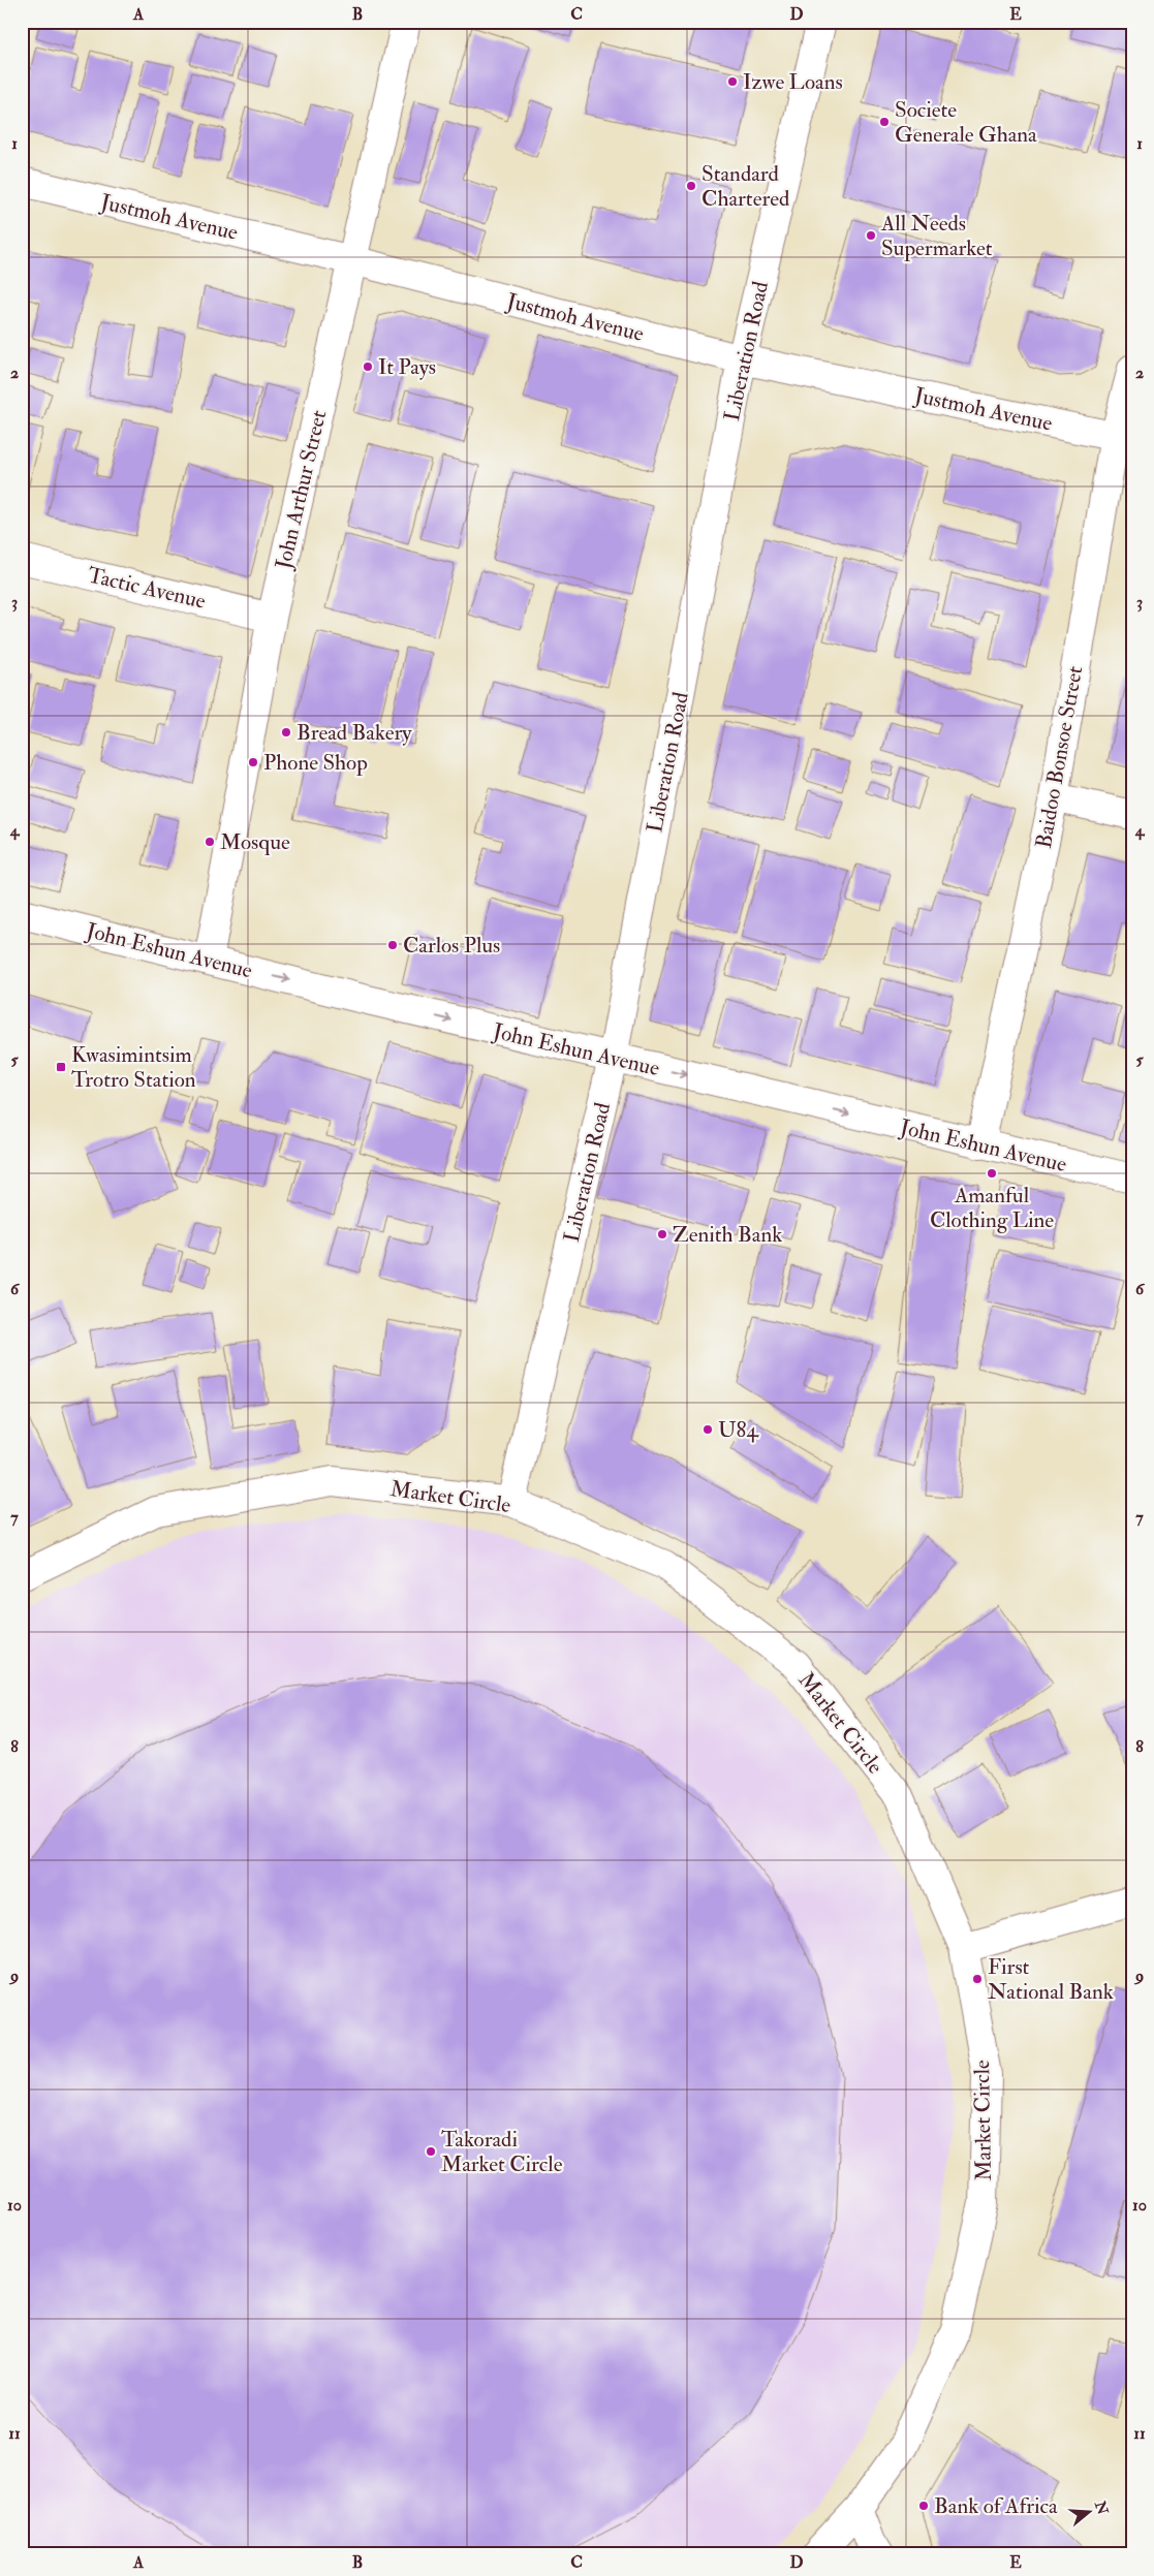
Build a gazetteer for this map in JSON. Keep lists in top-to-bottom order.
{
  "streets": {
    "street": [
      "Justmoh Avenue",
      "Liberation Road",
      "John Arthur Street",
      "Tactic Avenue",
      "Baidoo Bonsoe Street",
      "John Eshun Avenue",
      "Market Circle"
    ]
  },
  "crossings": [
    ["Justmoh Avenue", "Liberation Road"],
    ["Justmoh Avenue", "John Arthur Street"],
    ["Justmoh Avenue", "Baidoo Bonsoe Street"],
    ["Liberation Road", "John Eshun Avenue"],
    ["Liberation Road", "Market Circle"],
    ["John Arthur Street", "Tactic Avenue"],
    ["John Arthur Street", "John Eshun Avenue"],
    ["Baidoo Bonsoe Street", "John Eshun Avenue"]
  ],
  "one_way": ["John Eshun Avenue"],
  "places": {
    "other": [
      "Izwe Loans",
      "Societe Generale Ghana",
      "Standard Chartered",
      "All Needs Supermarket",
      "It Pays",
      "Bread Bakery",
      "Phone Shop",
      "Mosque",
      "Carlos Plus",
      "Amanful Clothing Line",
      "Zenith Bank",
      "U84",
      "First National Bank",
      "Takoradi Market Circle",
      "Bank of Africa"
    ],
    "transit": ["Kwasimintsim Trotro Station"]
  },
  "north": "right",
  "grid": {
    "columns": [
      "A",
      "B",
      "C",
      "D",
      "E"
    ],
    "rows": [
      "1",
      "2",
      "3",
      "4",
      "5",
      "6",
      "7",
      "8",
      "9",
      "10",
      "11"
    ]
  }
}
